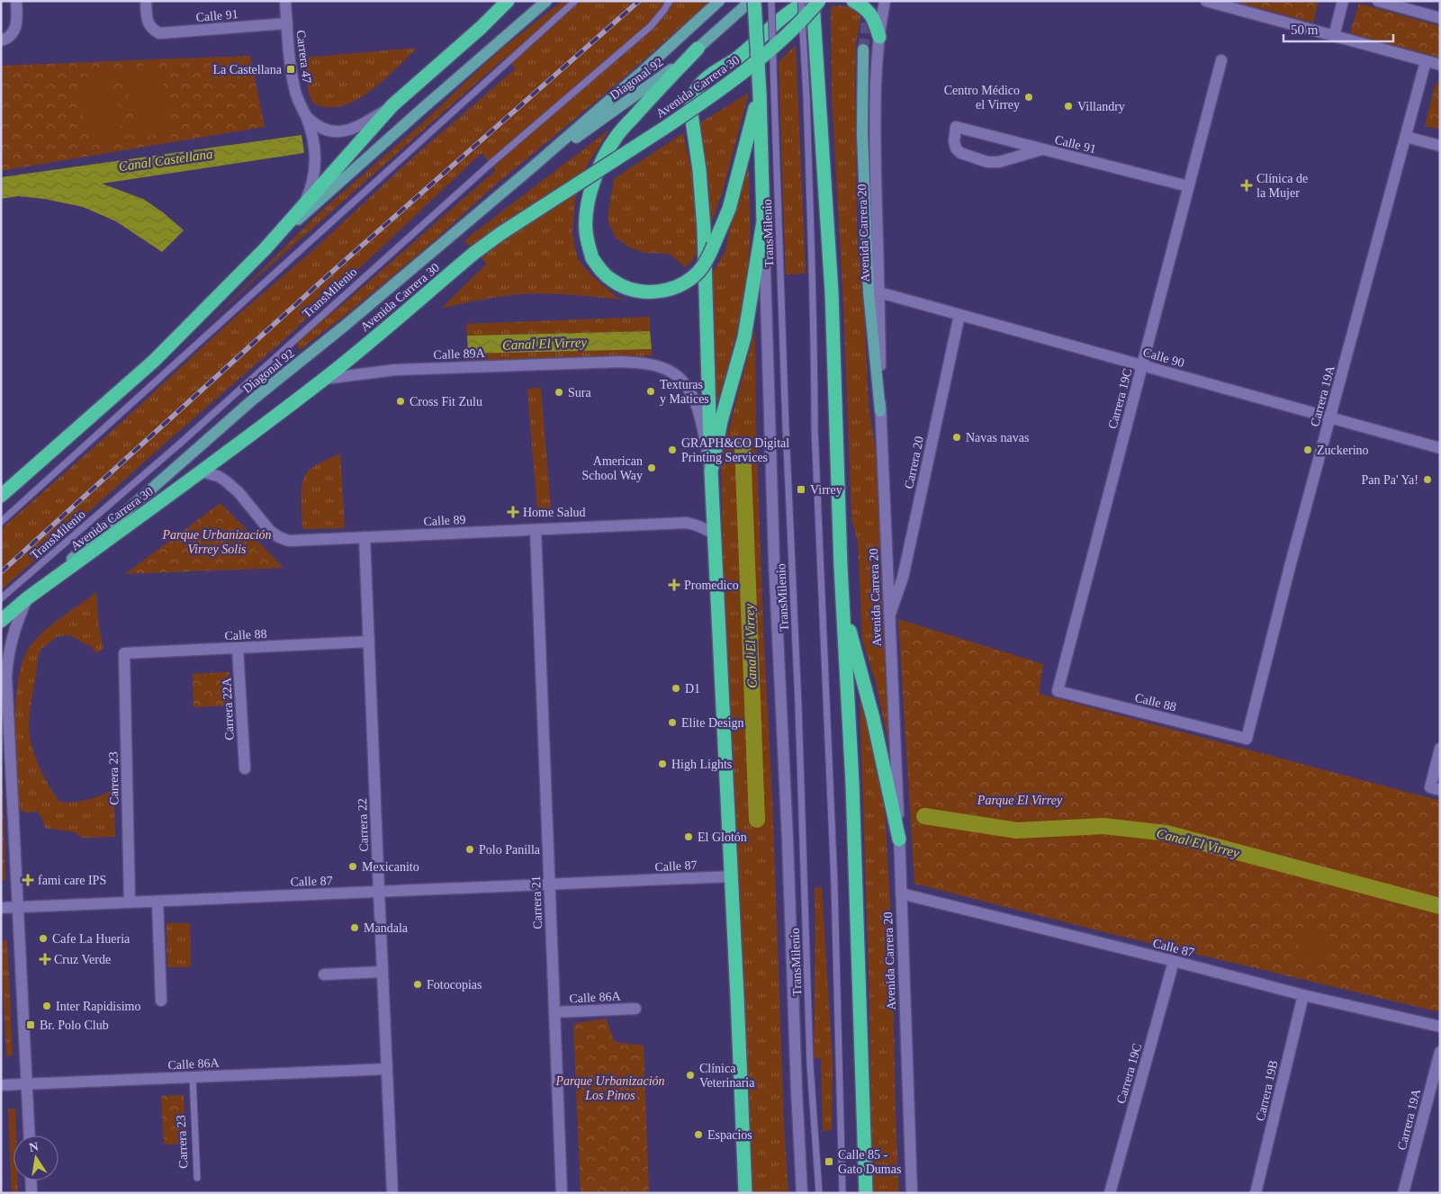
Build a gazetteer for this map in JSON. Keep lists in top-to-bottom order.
{
  "streets": {
    "highway": ["Avenida Carrera 30"],
    "main road": ["Diagonal 92"],
    "street": [
      "Calle 91",
      "Carrera 47",
      "Avenida Carrera 20",
      "Calle 89A",
      "Calle 90",
      "Carrera 19A",
      "Carrera 19C",
      "Carrera 20",
      "Calle 89",
      "Calle 88",
      "Carrera 22A",
      "Carrera 23",
      "Carrera 22",
      "Calle 87",
      "Carrera 21",
      "Calle 86A",
      "Carrera 19B"
    ],
    "lane": ["TransMilenio"]
  },
  "crossings": [
    ["Calle 91", "Carrera 47"],
    ["Calle 91", "Carrera 19C"],
    ["Diagonal 92", "Avenida Carrera 30"],
    ["Avenida Carrera 30", "Calle 89A"],
    ["Avenida Carrera 30", "Calle 89"],
    ["Avenida Carrera 20", "Calle 90"],
    ["Avenida Carrera 20", "Carrera 20"],
    ["Avenida Carrera 20", "Calle 87"],
    ["Calle 90", "Carrera 19A"],
    ["Calle 90", "Carrera 19C"],
    ["Calle 90", "Carrera 20"],
    ["Carrera 19A", "Calle 88"],
    ["Carrera 19C", "Calle 88"],
    ["Carrera 19C", "Calle 87"],
    ["Calle 89", "Carrera 22"],
    ["Calle 89", "Carrera 21"],
    ["Calle 88", "Carrera 22A"],
    ["Calle 88", "Carrera 23"],
    ["Calle 88", "Carrera 22"],
    ["Carrera 23", "Calle 87"],
    ["Carrera 23", "Calle 86A"],
    ["Carrera 22", "Calle 87"],
    ["Carrera 22", "Calle 86A"],
    ["Calle 87", "Carrera 21"],
    ["Calle 87", "Carrera 19B"],
    ["Carrera 21", "Calle 86A"]
  ],
  "water": ["Canal Castellana", "Canal El Virrey"],
  "parks": ["Parque Urbanización Virrey Solis", "Parque El Virrey", "Parque Urbanización Los Pinos"],
  "places": {
    "transit": [
      "La Castellana",
      "Virrey",
      "Br. Polo Club",
      "Calle 85 - Gato Dumas"
    ],
    "other": [
      "Centro Médico el Virrey",
      "Villandry",
      "Texturas y Matices",
      "Sura",
      "Cross Fit Zulu",
      "Navas navas",
      "GRAPH&CO Digital Printing Services",
      "Zuckerino",
      "American School Way",
      "Pan Pa' Ya!",
      "D1",
      "Elite Design",
      "High Lights",
      "El Glotón",
      "Polo Panilla",
      "Mexicanito",
      "Mandala",
      "Cafe La Hueria",
      "Fotocopias",
      "Inter Rapidisimo",
      "Clínica Veterinaria",
      "Espacios"
    ],
    "health": [
      "Clínica de la Mujer",
      "Home Salud",
      "Promedico",
      "fami care IPS",
      "Cruz Verde"
    ]
  },
  "scale_bar": "50 m",
  "north": "top"
}
